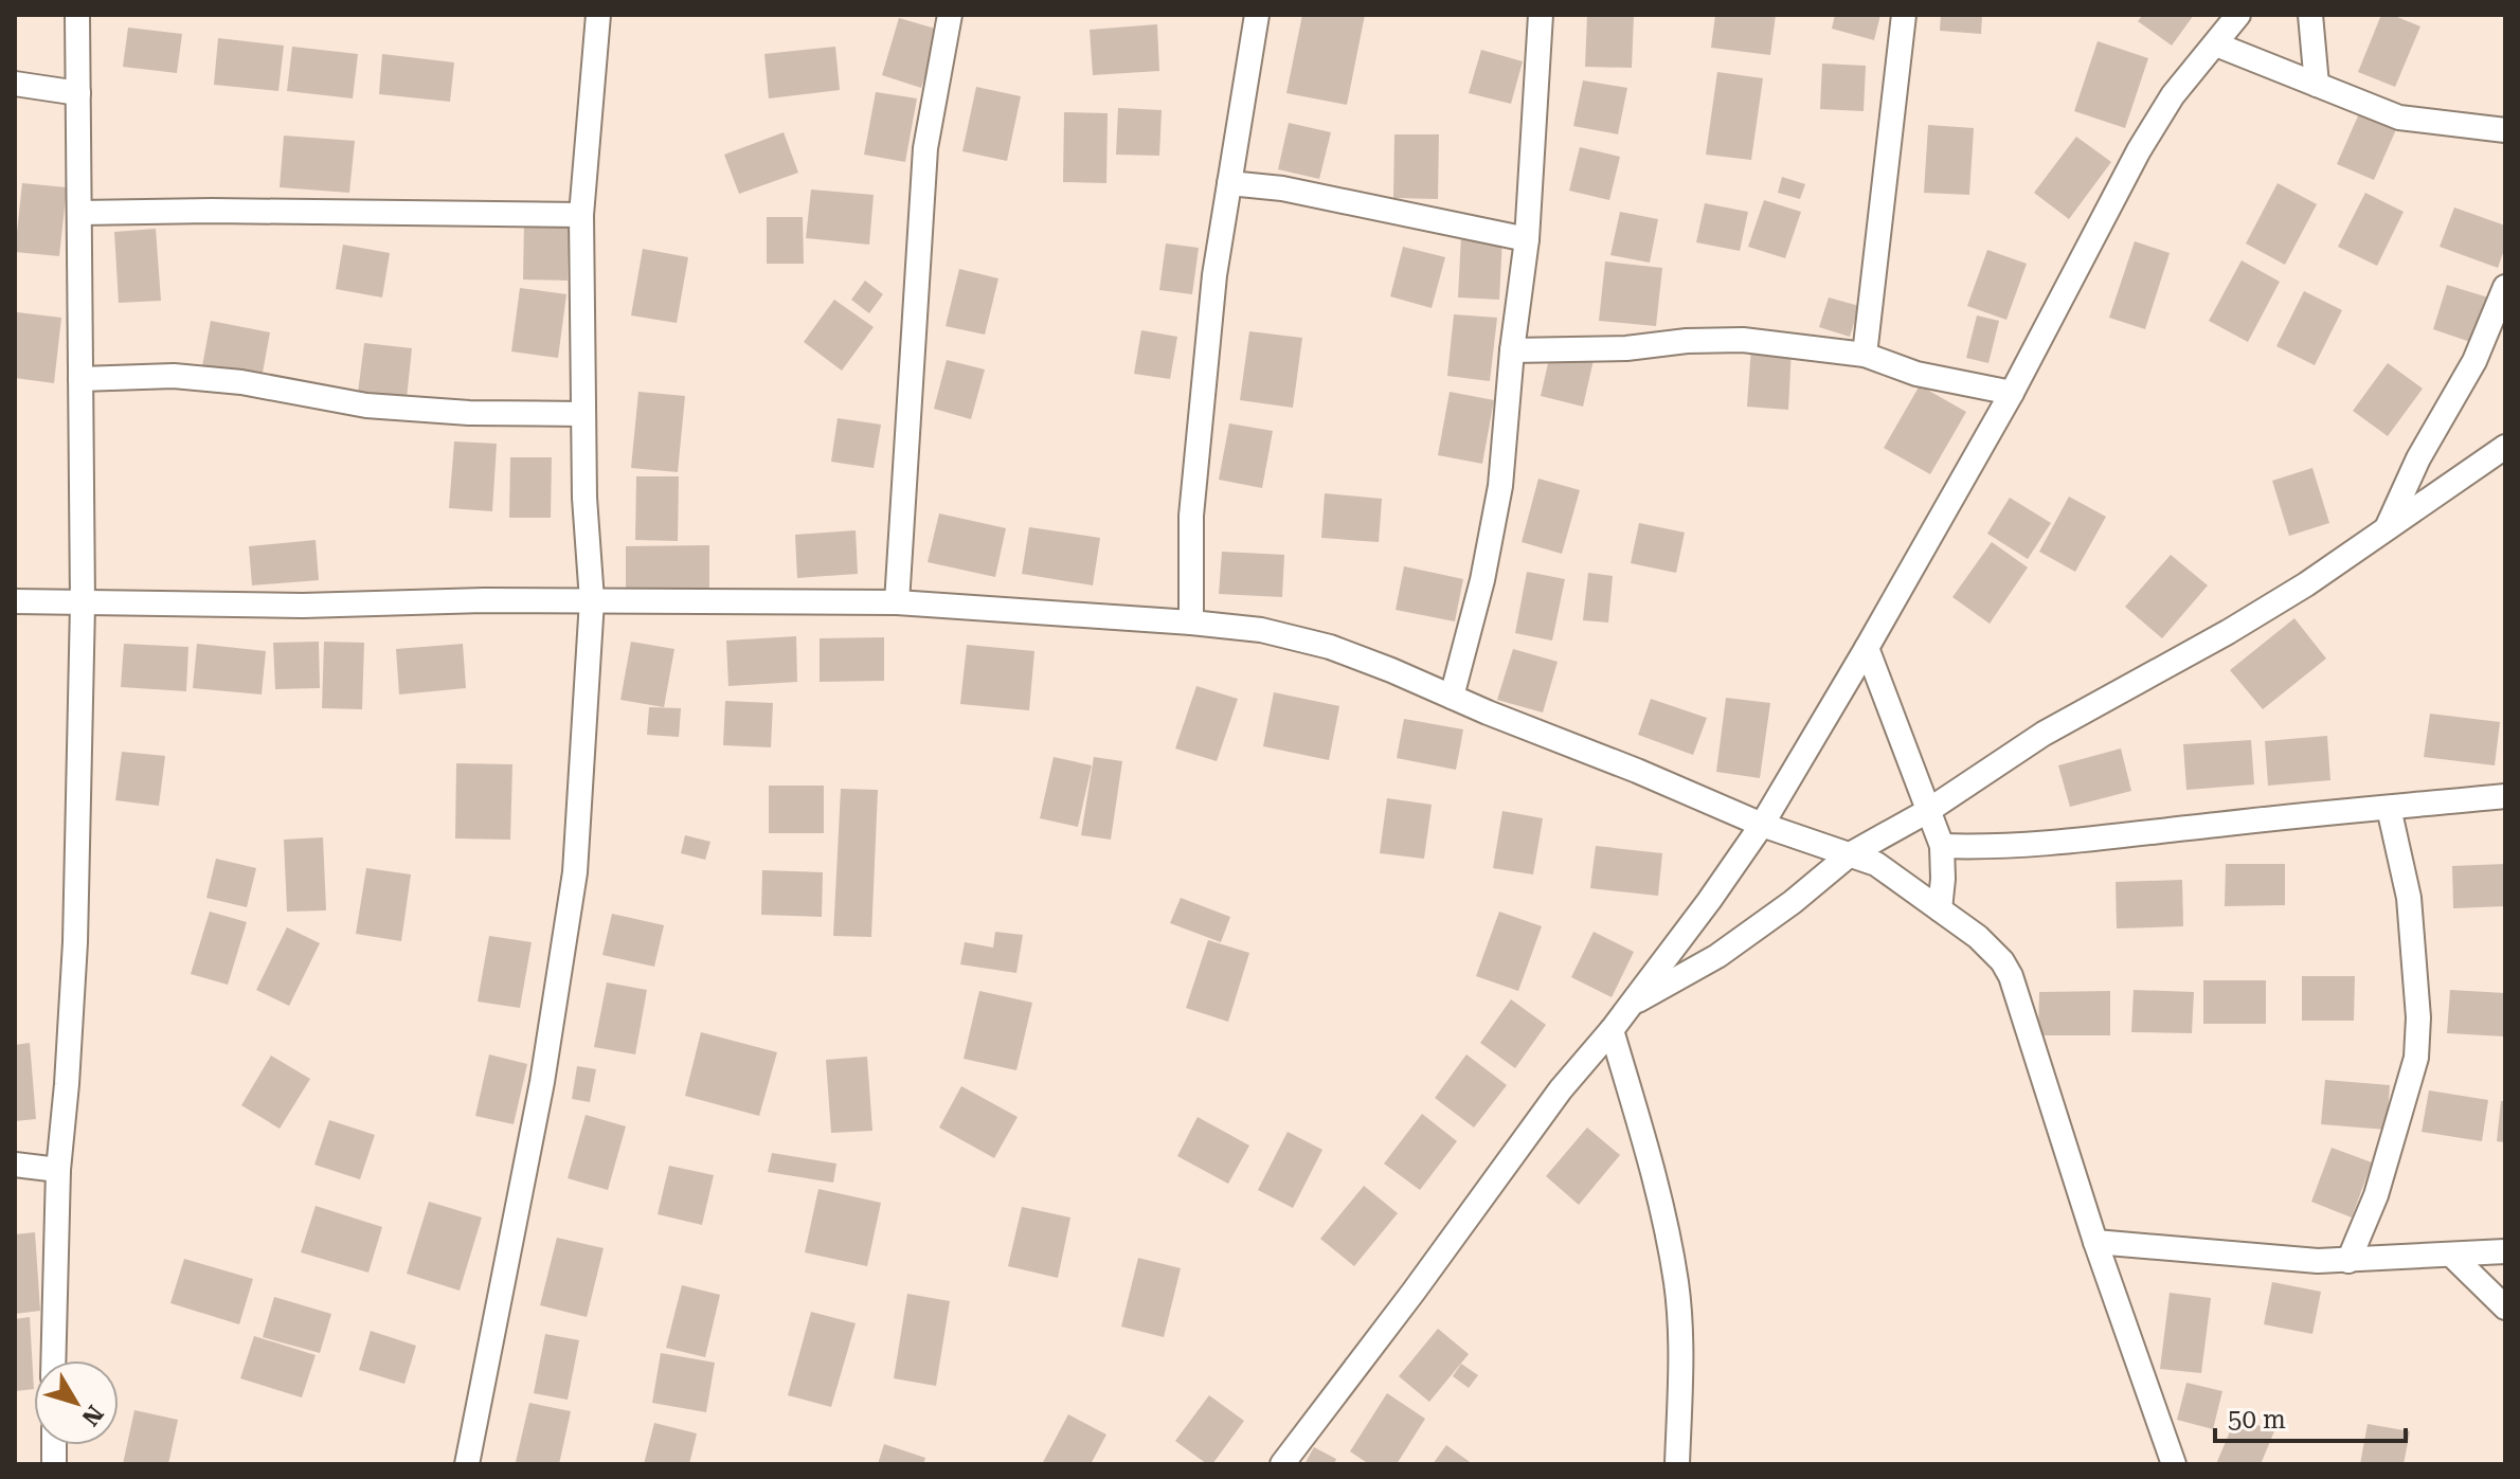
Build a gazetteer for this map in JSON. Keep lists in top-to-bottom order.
{
  "scale_bar": "50 m",
  "north": "bottom right"
}
